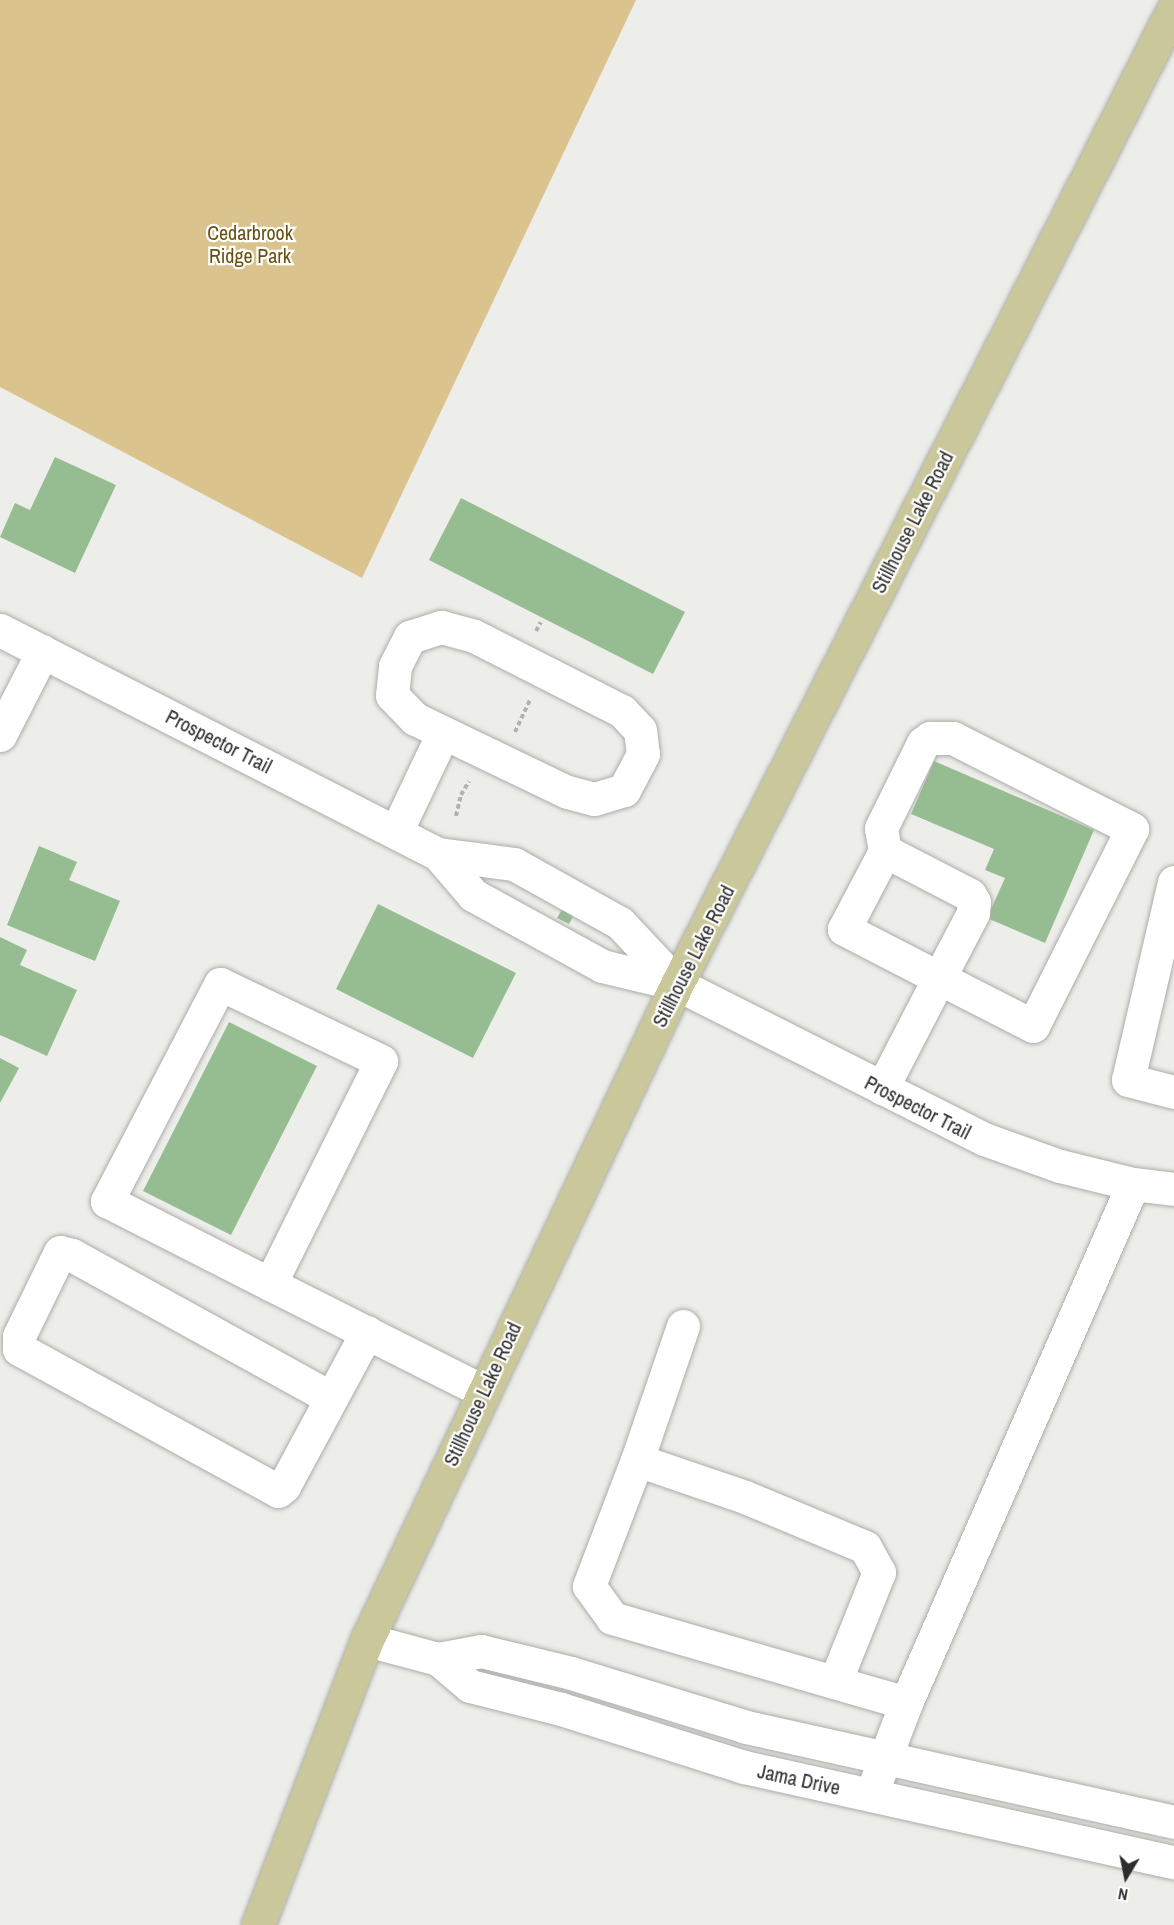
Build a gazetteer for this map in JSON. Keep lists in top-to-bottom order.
{
  "streets": {
    "main road": ["Stillhouse Lake Road"],
    "street": ["Prospector Trail", "Jama Drive"]
  },
  "crossings": [
    ["Stillhouse Lake Road", "Prospector Trail"],
    ["Stillhouse Lake Road", "Jama Drive"]
  ],
  "parks": ["Cedarbrook Ridge Park"],
  "north": "bottom"
}
